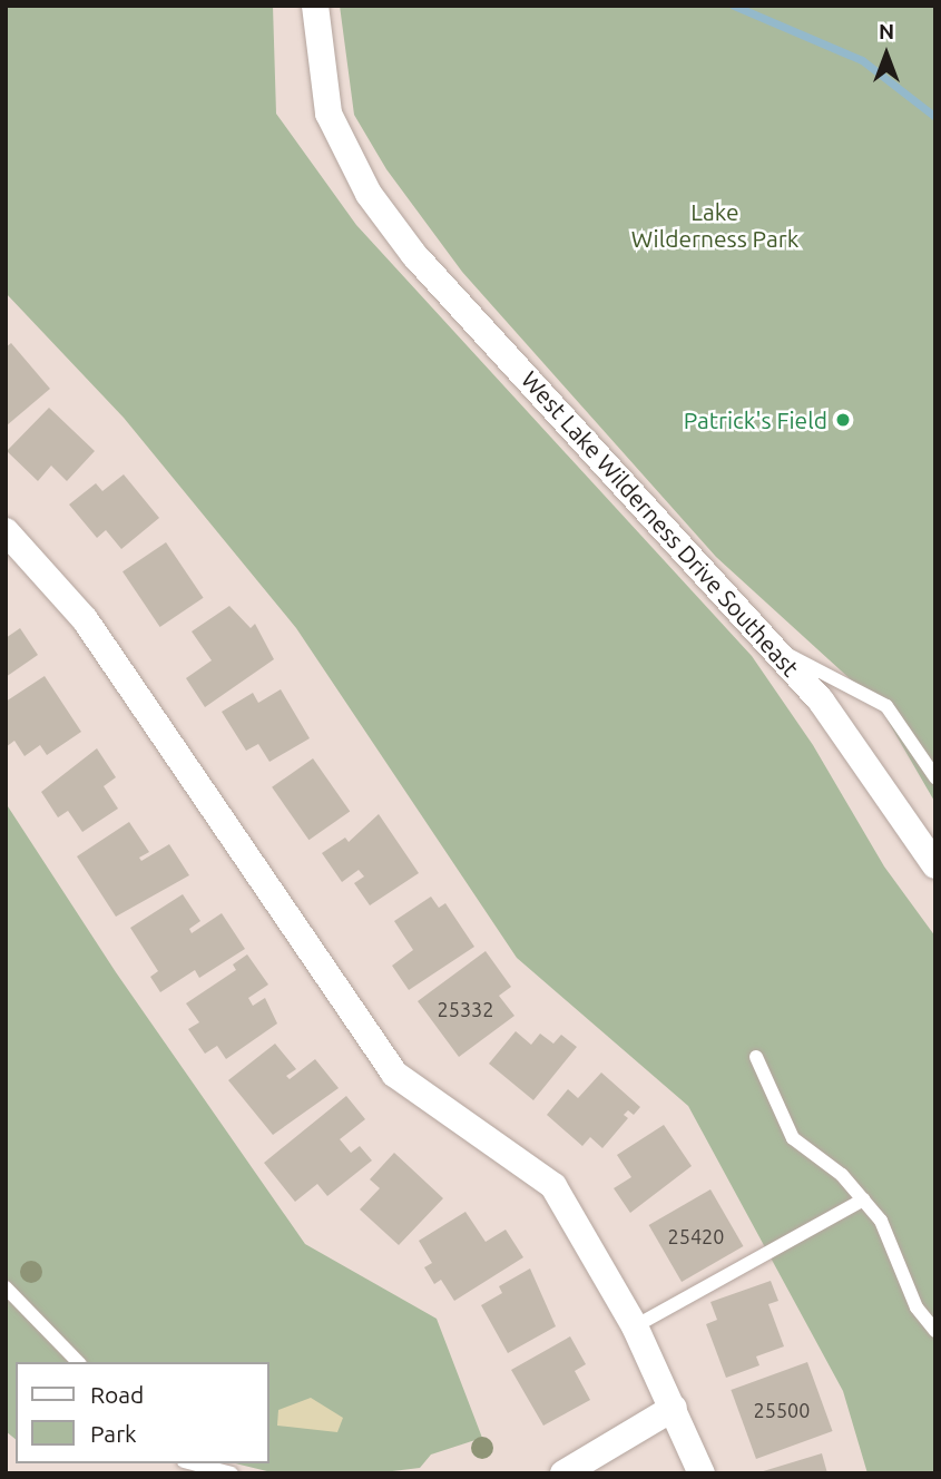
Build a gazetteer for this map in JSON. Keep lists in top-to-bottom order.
{
  "streets": {
    "street": ["West Lake Wilderness Drive Southeast"]
  },
  "parks": ["Lake Wilderness Park"],
  "places": ["Patrick's Field"],
  "house_numbers": ["25332", "25420", "25500"],
  "legend": ["Road", "Park"],
  "north": "top"
}
